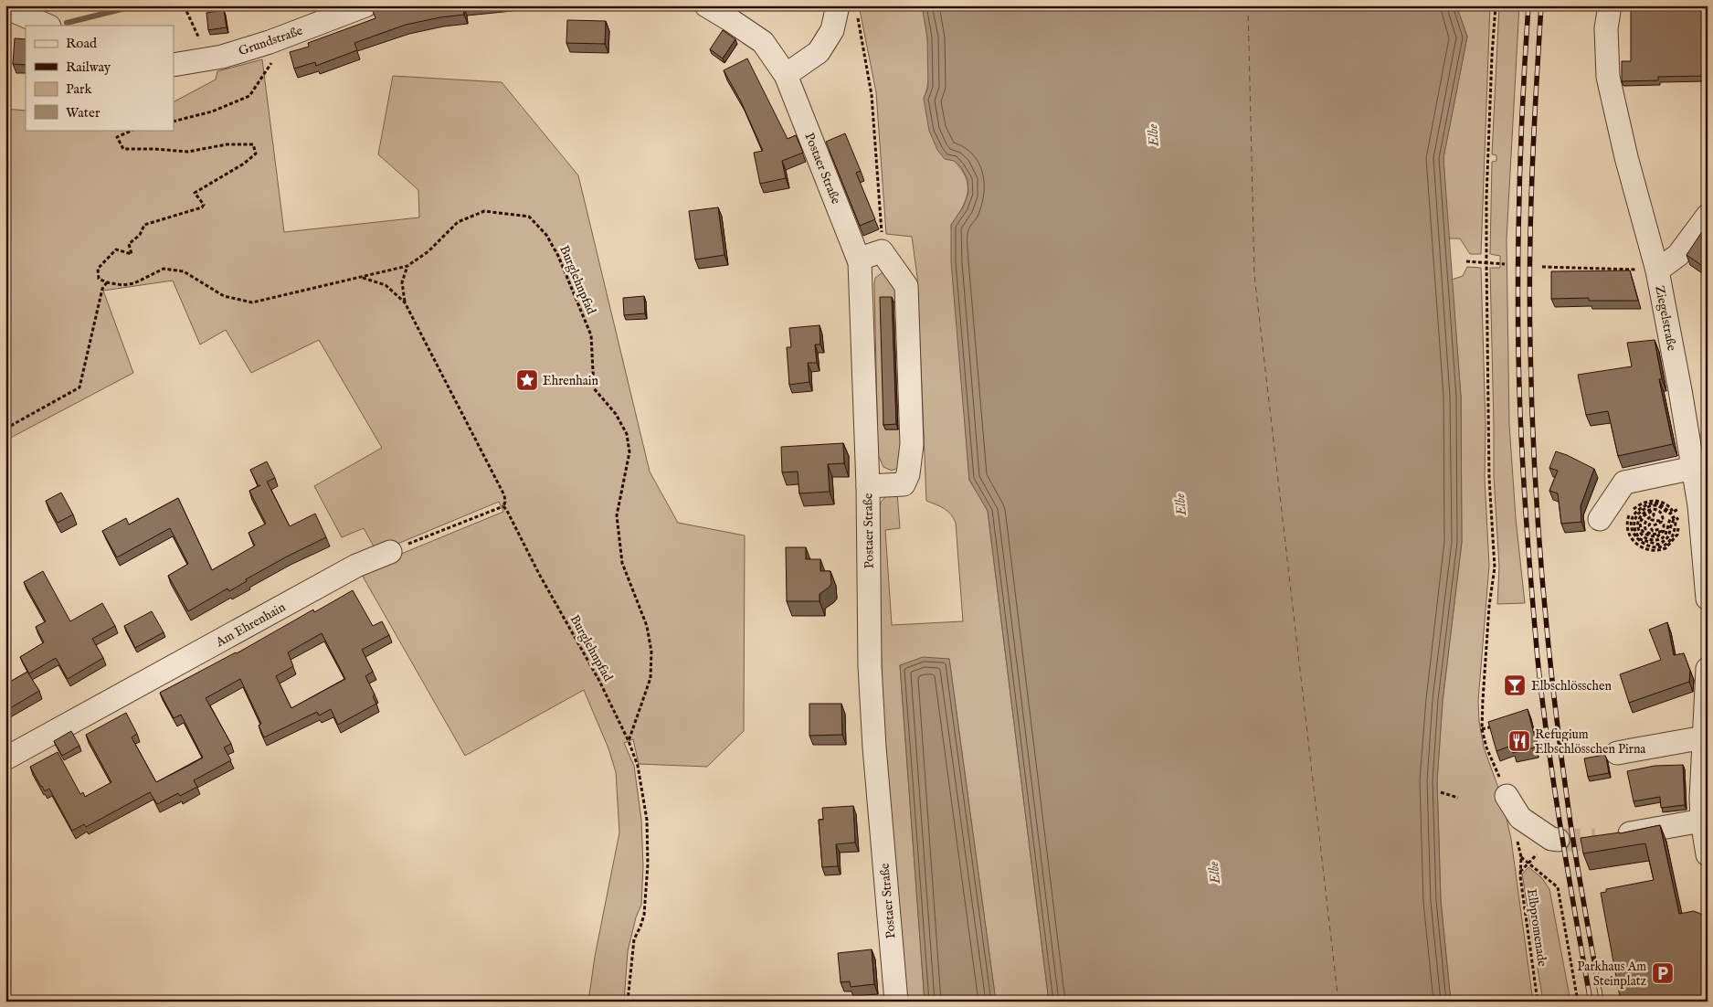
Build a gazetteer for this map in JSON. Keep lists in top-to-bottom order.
{
  "streets": {
    "street": [
      "Grundstraße",
      "Postaer Straße",
      "Ziegelstraße",
      "Am Ehrenhain"
    ],
    "path": ["Burglehnpfad", "Elbpromenade"]
  },
  "water": ["Elbe"],
  "places": {
    "place": ["Ehrenhain"],
    "bar": ["Elbschlösschen"],
    "restaurant": ["Refugium Elbschlösschen Pirna"],
    "parking": ["Parkhaus Am Steinplatz"]
  },
  "legend": [
    "Road",
    "Railway",
    "Park",
    "Water"
  ]
}
